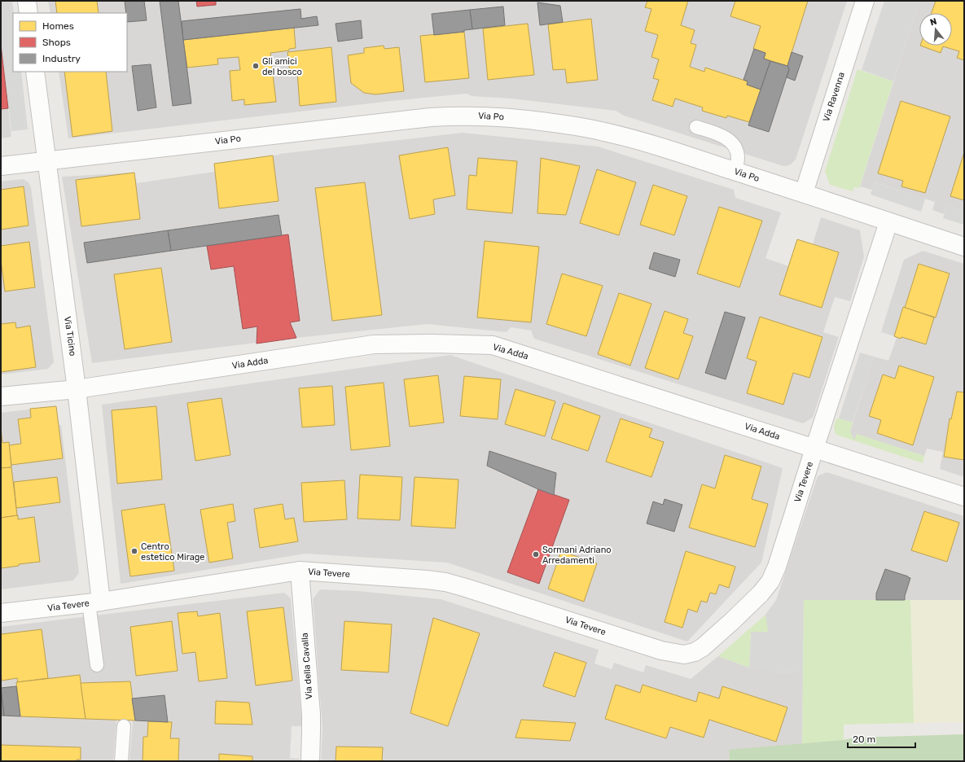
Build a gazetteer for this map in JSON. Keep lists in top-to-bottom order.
{
  "streets": {
    "street": [
      "Via Ravenna",
      "Via Po",
      "Via Ticino",
      "Via Adda",
      "Via Tevere",
      "Via della Cavalla"
    ]
  },
  "crossings": [
    ["Via Ravenna", "Via Po"],
    ["Via Po", "Via Ticino"],
    ["Via Po", "Via Tevere"],
    ["Via Ticino", "Via Adda"],
    ["Via Ticino", "Via Tevere"],
    ["Via Adda", "Via Tevere"],
    ["Via Tevere", "Via della Cavalla"]
  ],
  "places": ["Gli amici del bosco", "Centro estetico Mirage", "Sormani Adriano Arredamenti"],
  "legend": ["Homes", "Shops", "Industry"],
  "scale_bar": "20 m",
  "north": "top"
}
